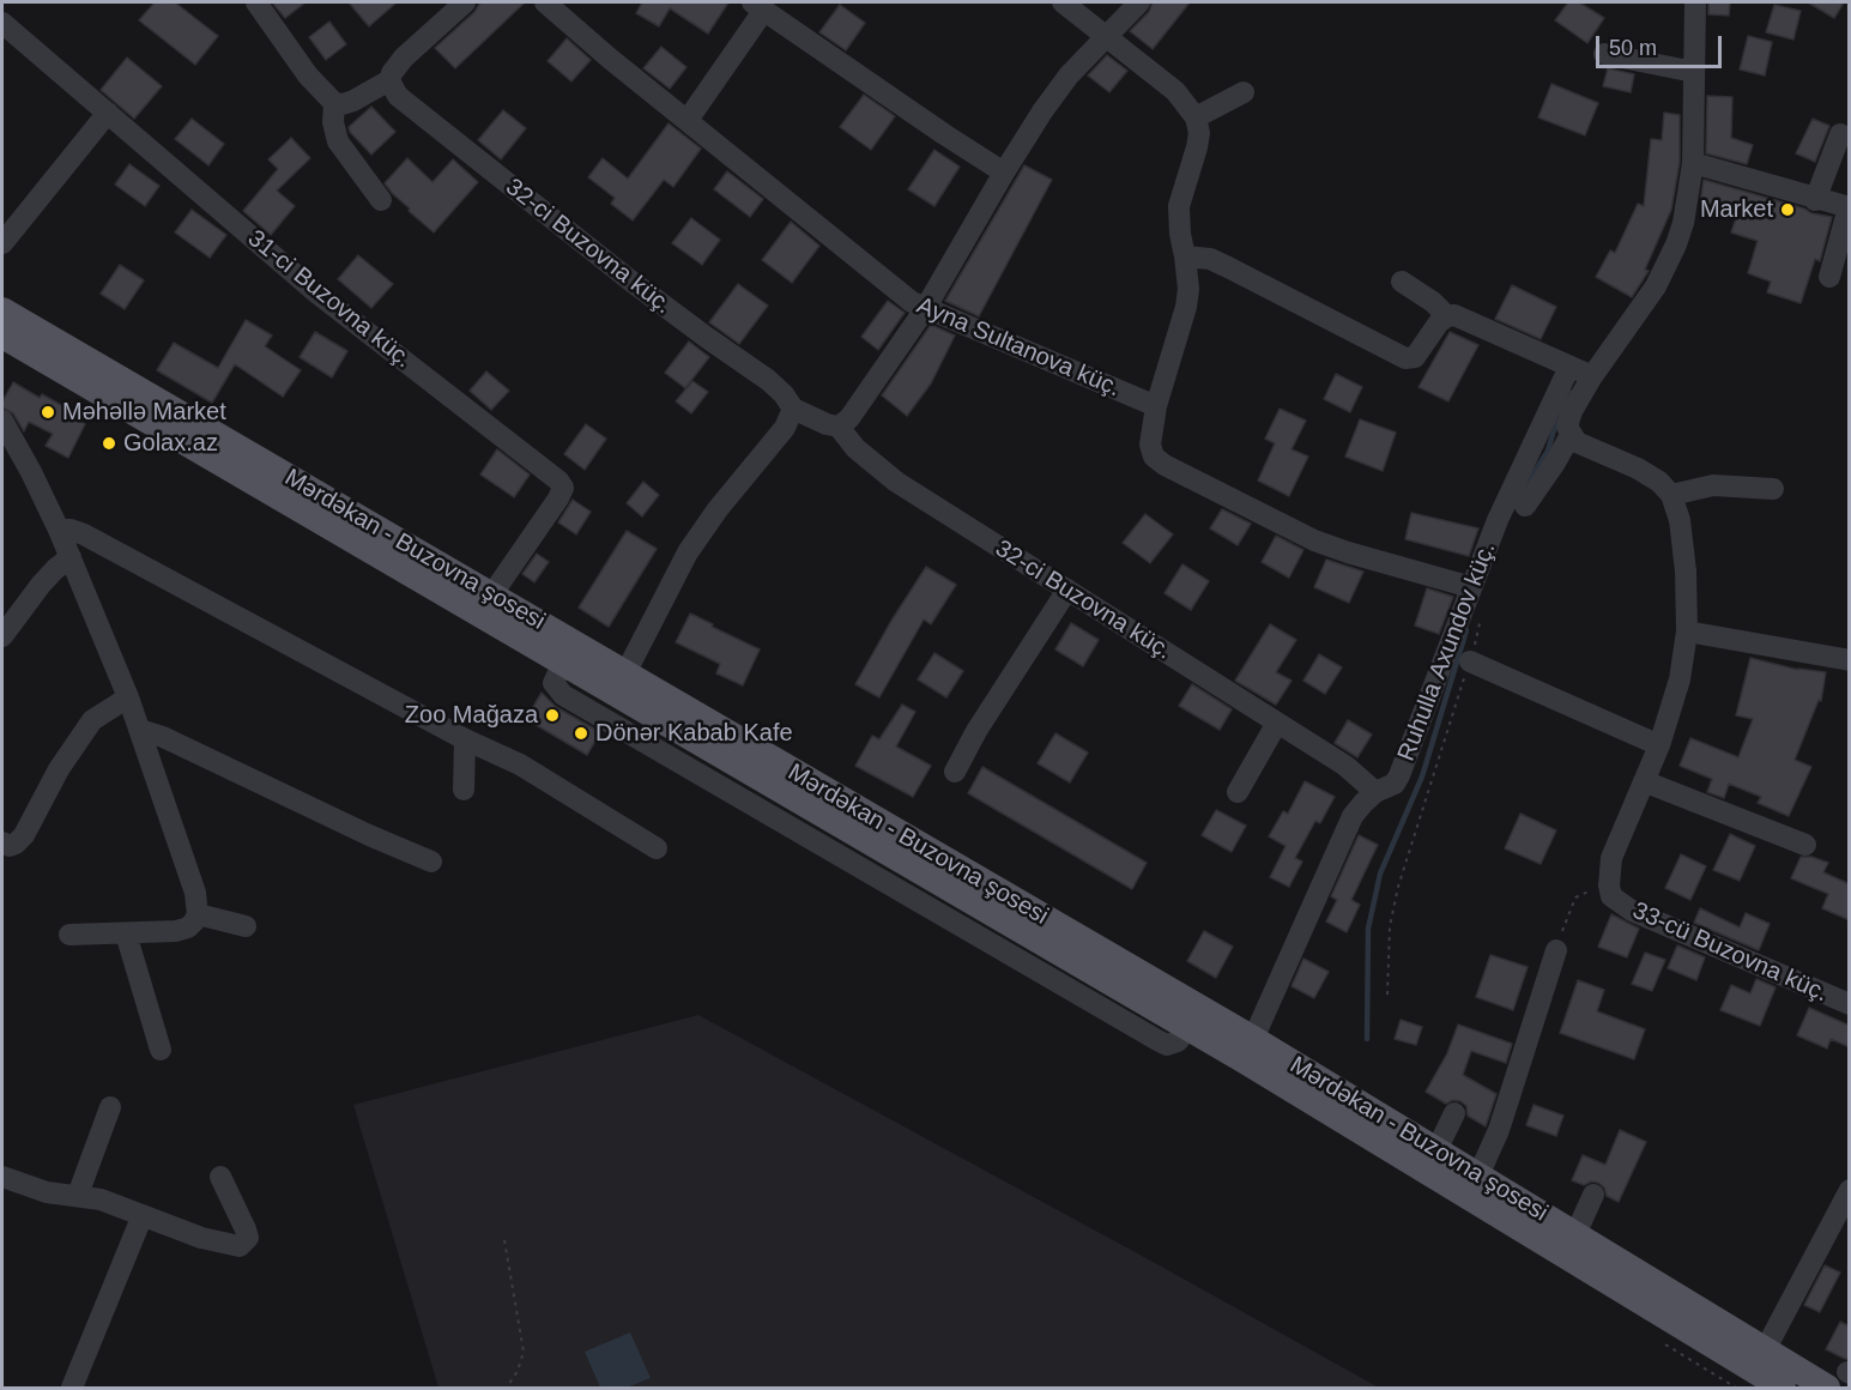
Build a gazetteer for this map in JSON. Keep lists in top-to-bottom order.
{
  "streets": {
    "main road": ["Mərdəkan - Buzovna şosesi"],
    "street": [
      "32-ci Buzovna küç.",
      "31-ci Buzovna küç.",
      "Ayna Sultanova küç.",
      "Ruhulla Axundov küç.",
      "33-cü Buzovna küç."
    ]
  },
  "crossings": [
    ["32-ci Buzovna küç.", "Ruhulla Axundov küç."],
    ["31-ci Buzovna küç.", "Mərdəkan - Buzovna şosesi"],
    ["Mərdəkan - Buzovna şosesi", "Ruhulla Axundov küç."]
  ],
  "places": [
    "Market",
    "Məhəllə Market",
    "Golax.az",
    "Zoo Mağaza",
    "Dönər Kabab Kafe"
  ],
  "scale_bar": "50 m"
}
